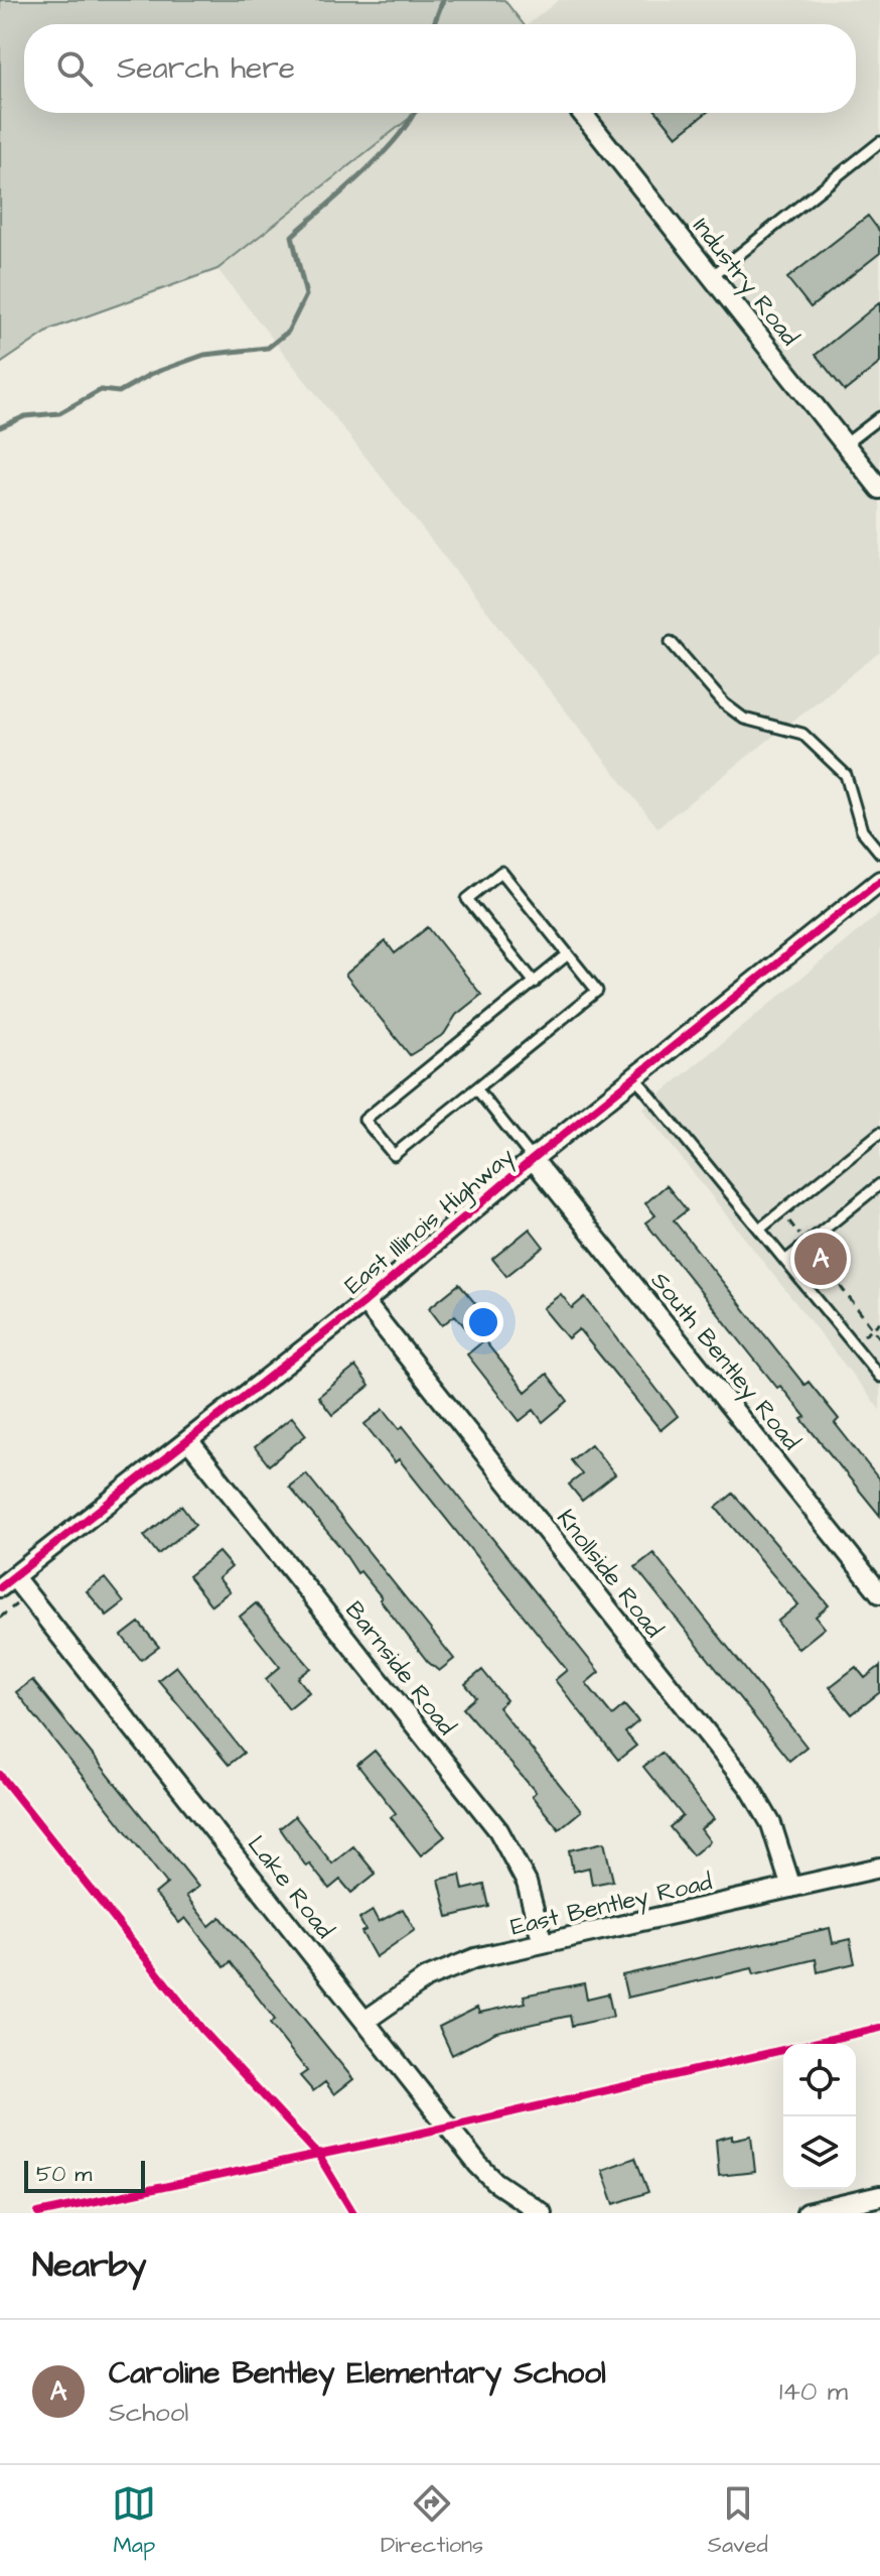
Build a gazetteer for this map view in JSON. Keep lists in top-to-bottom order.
{
  "streets": {
    "street": [
      "Industry Road",
      "East Illinois Highway",
      "South Bentley Road",
      "Knollside Road",
      "Barnside Road",
      "Lake Road",
      "East Bentley Road"
    ]
  },
  "crossings": [
    ["East Illinois Highway", "South Bentley Road"],
    ["East Illinois Highway", "Knollside Road"],
    ["East Illinois Highway", "Barnside Road"],
    ["East Illinois Highway", "Lake Road"],
    ["Knollside Road", "East Bentley Road"],
    ["Barnside Road", "East Bentley Road"],
    ["Lake Road", "East Bentley Road"]
  ],
  "scale_bar": "50 m",
  "page": {
    "search": "Search here",
    "pins": "A",
    "scale": "50 m",
    "heading": "Nearby",
    "list": [
      {
        "mark": "A",
        "name": "Caroline Bentley Elementary School",
        "note": "School",
        "value": "140 m"
      }
    ],
    "nav": ["Map", "Directions", "Saved"]
  }
}
